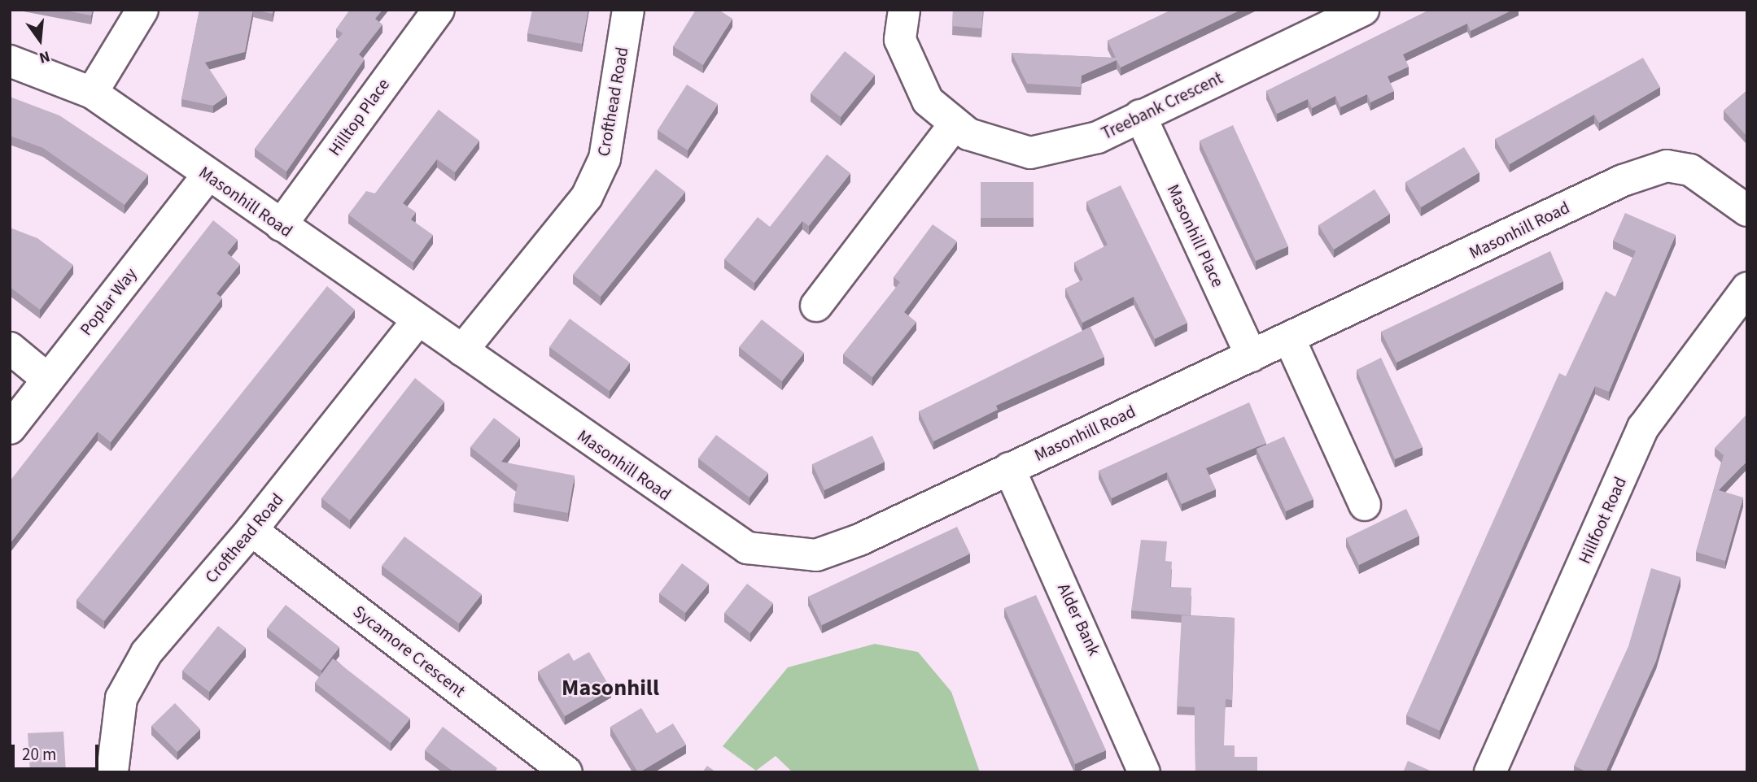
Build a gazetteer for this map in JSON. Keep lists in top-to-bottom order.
{
  "streets": {
    "street": [
      "Crofthead Road",
      "Treebank Crescent",
      "Hilltop Place",
      "Masonhill Road",
      "Masonhill Place",
      "Poplar Way",
      "Hillfoot Road",
      "Alder Bank",
      "Sycamore Crescent"
    ]
  },
  "crossings": [
    ["Crofthead Road", "Masonhill Road"],
    ["Crofthead Road", "Sycamore Crescent"],
    ["Treebank Crescent", "Masonhill Place"],
    ["Hilltop Place", "Masonhill Road"],
    ["Masonhill Road", "Masonhill Place"],
    ["Masonhill Road", "Poplar Way"],
    ["Masonhill Road", "Alder Bank"]
  ],
  "districts": ["Masonhill"],
  "scale_bar": "20 m",
  "north": "bottom"
}
